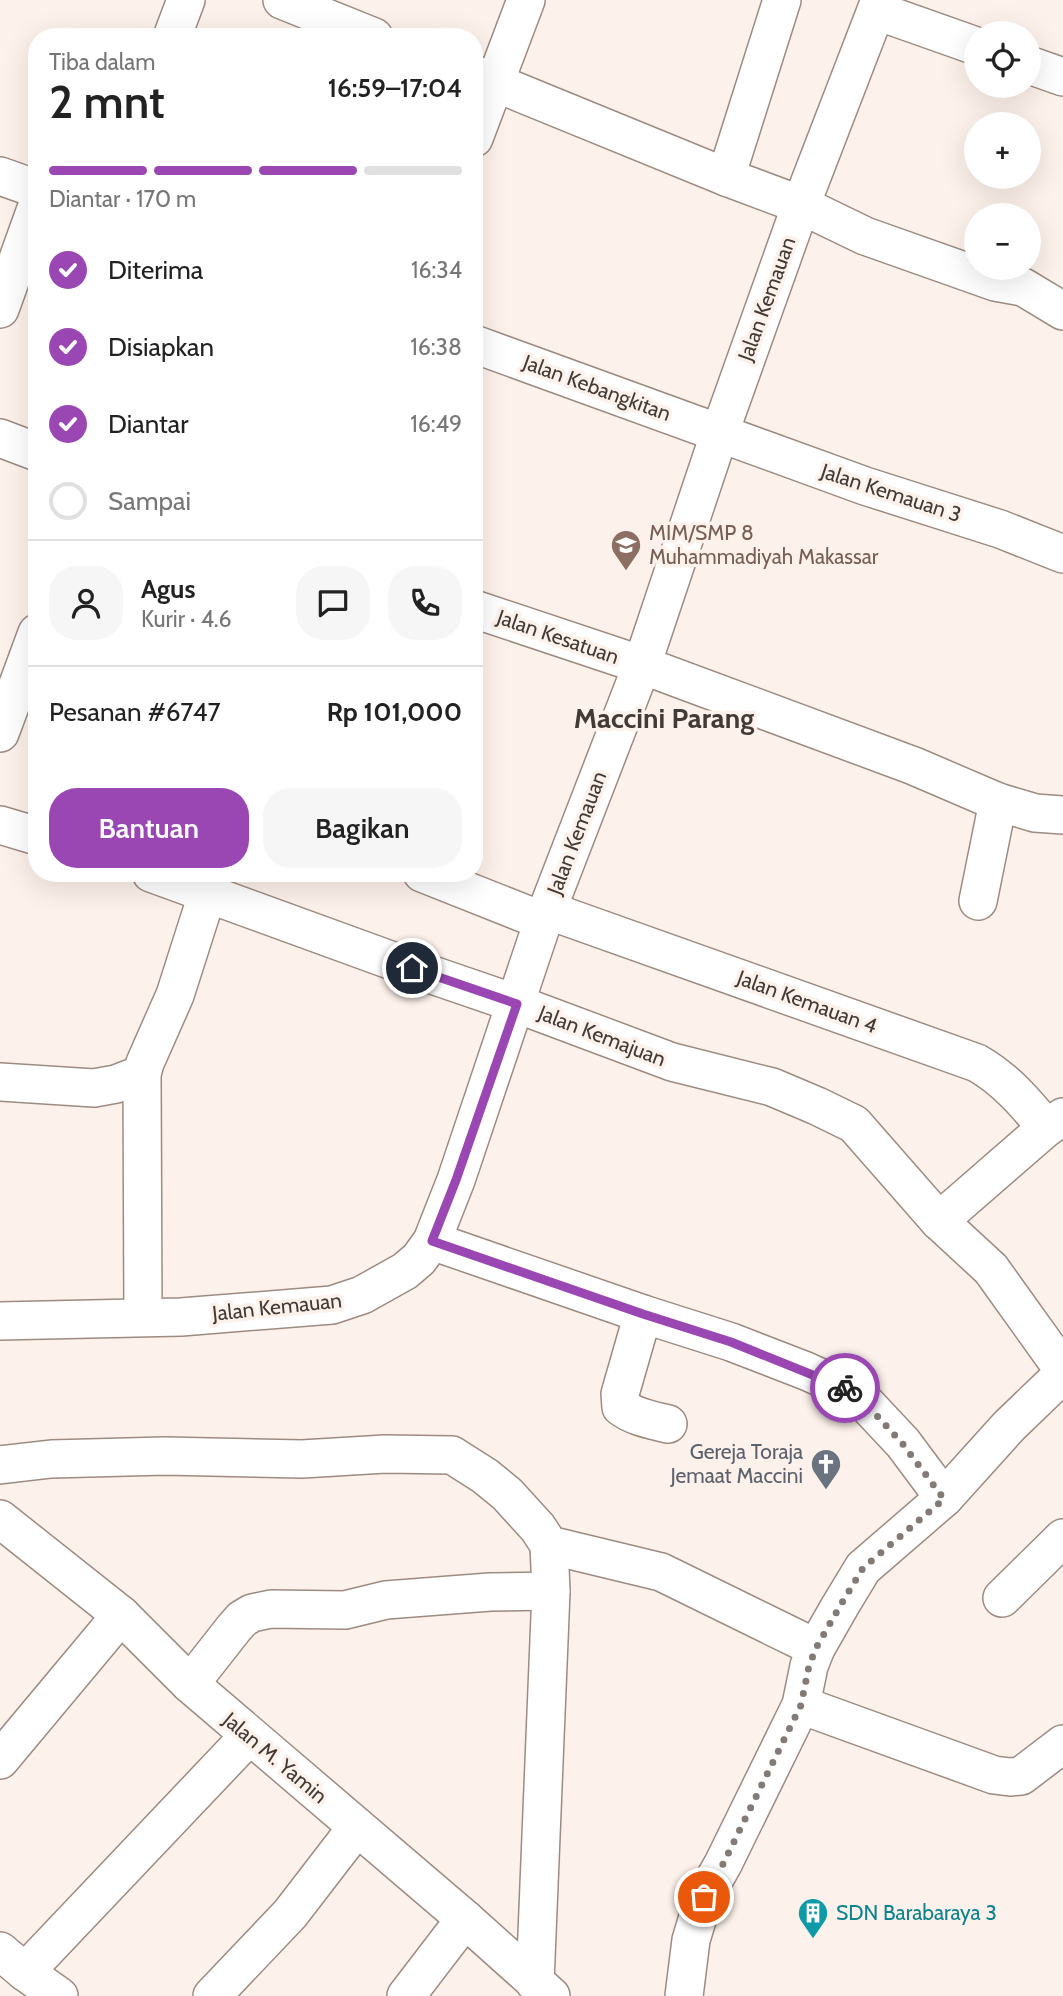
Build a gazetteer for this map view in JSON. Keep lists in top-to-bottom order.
{
  "streets": {
    "street": [
      "Jalan Kemauan",
      "Jalan Kebangkitan",
      "Jalan Kemauan 3",
      "Jalan Kesatuan",
      "Jalan Kemauan 4",
      "Jalan Kemajuan",
      "Jalan M. Yamin"
    ]
  },
  "crossings": [
    ["Jalan Kemauan", "Jalan Kebangkitan"],
    ["Jalan Kemauan", "Jalan Kemauan 3"],
    ["Jalan Kemauan", "Jalan Kesatuan"],
    ["Jalan Kemauan", "Jalan Kemauan 4"],
    ["Jalan Kemauan", "Jalan Kemajuan"],
    ["Jalan Kebangkitan", "Jalan Kemauan 3"]
  ],
  "districts": ["Maccini Parang"],
  "places": {
    "school or university": ["MIM/SMP 8 Muhammadiyah Makassar"],
    "church": ["Gereja Toraja Jemaat Maccini"],
    "building": ["SDN Barabaraya 3"]
  },
  "page": {
    "map_buttons": ["+", "−"],
    "heading": ["2 mnt", "Tiba dalam", "16:59–17:04"],
    "panel": [
      "Agus",
      "Kurir · 4.6",
      "Pesanan #6747",
      "Rp 101,000"
    ],
    "bar": "Diantar · 170 m",
    "list": [
      ["Diterima", "16:34"],
      ["Disiapkan", "16:38"],
      ["Diantar", "16:49"],
      "Sampai"
    ],
    "buttons": ["Bantuan", "Bagikan"]
  }
}
